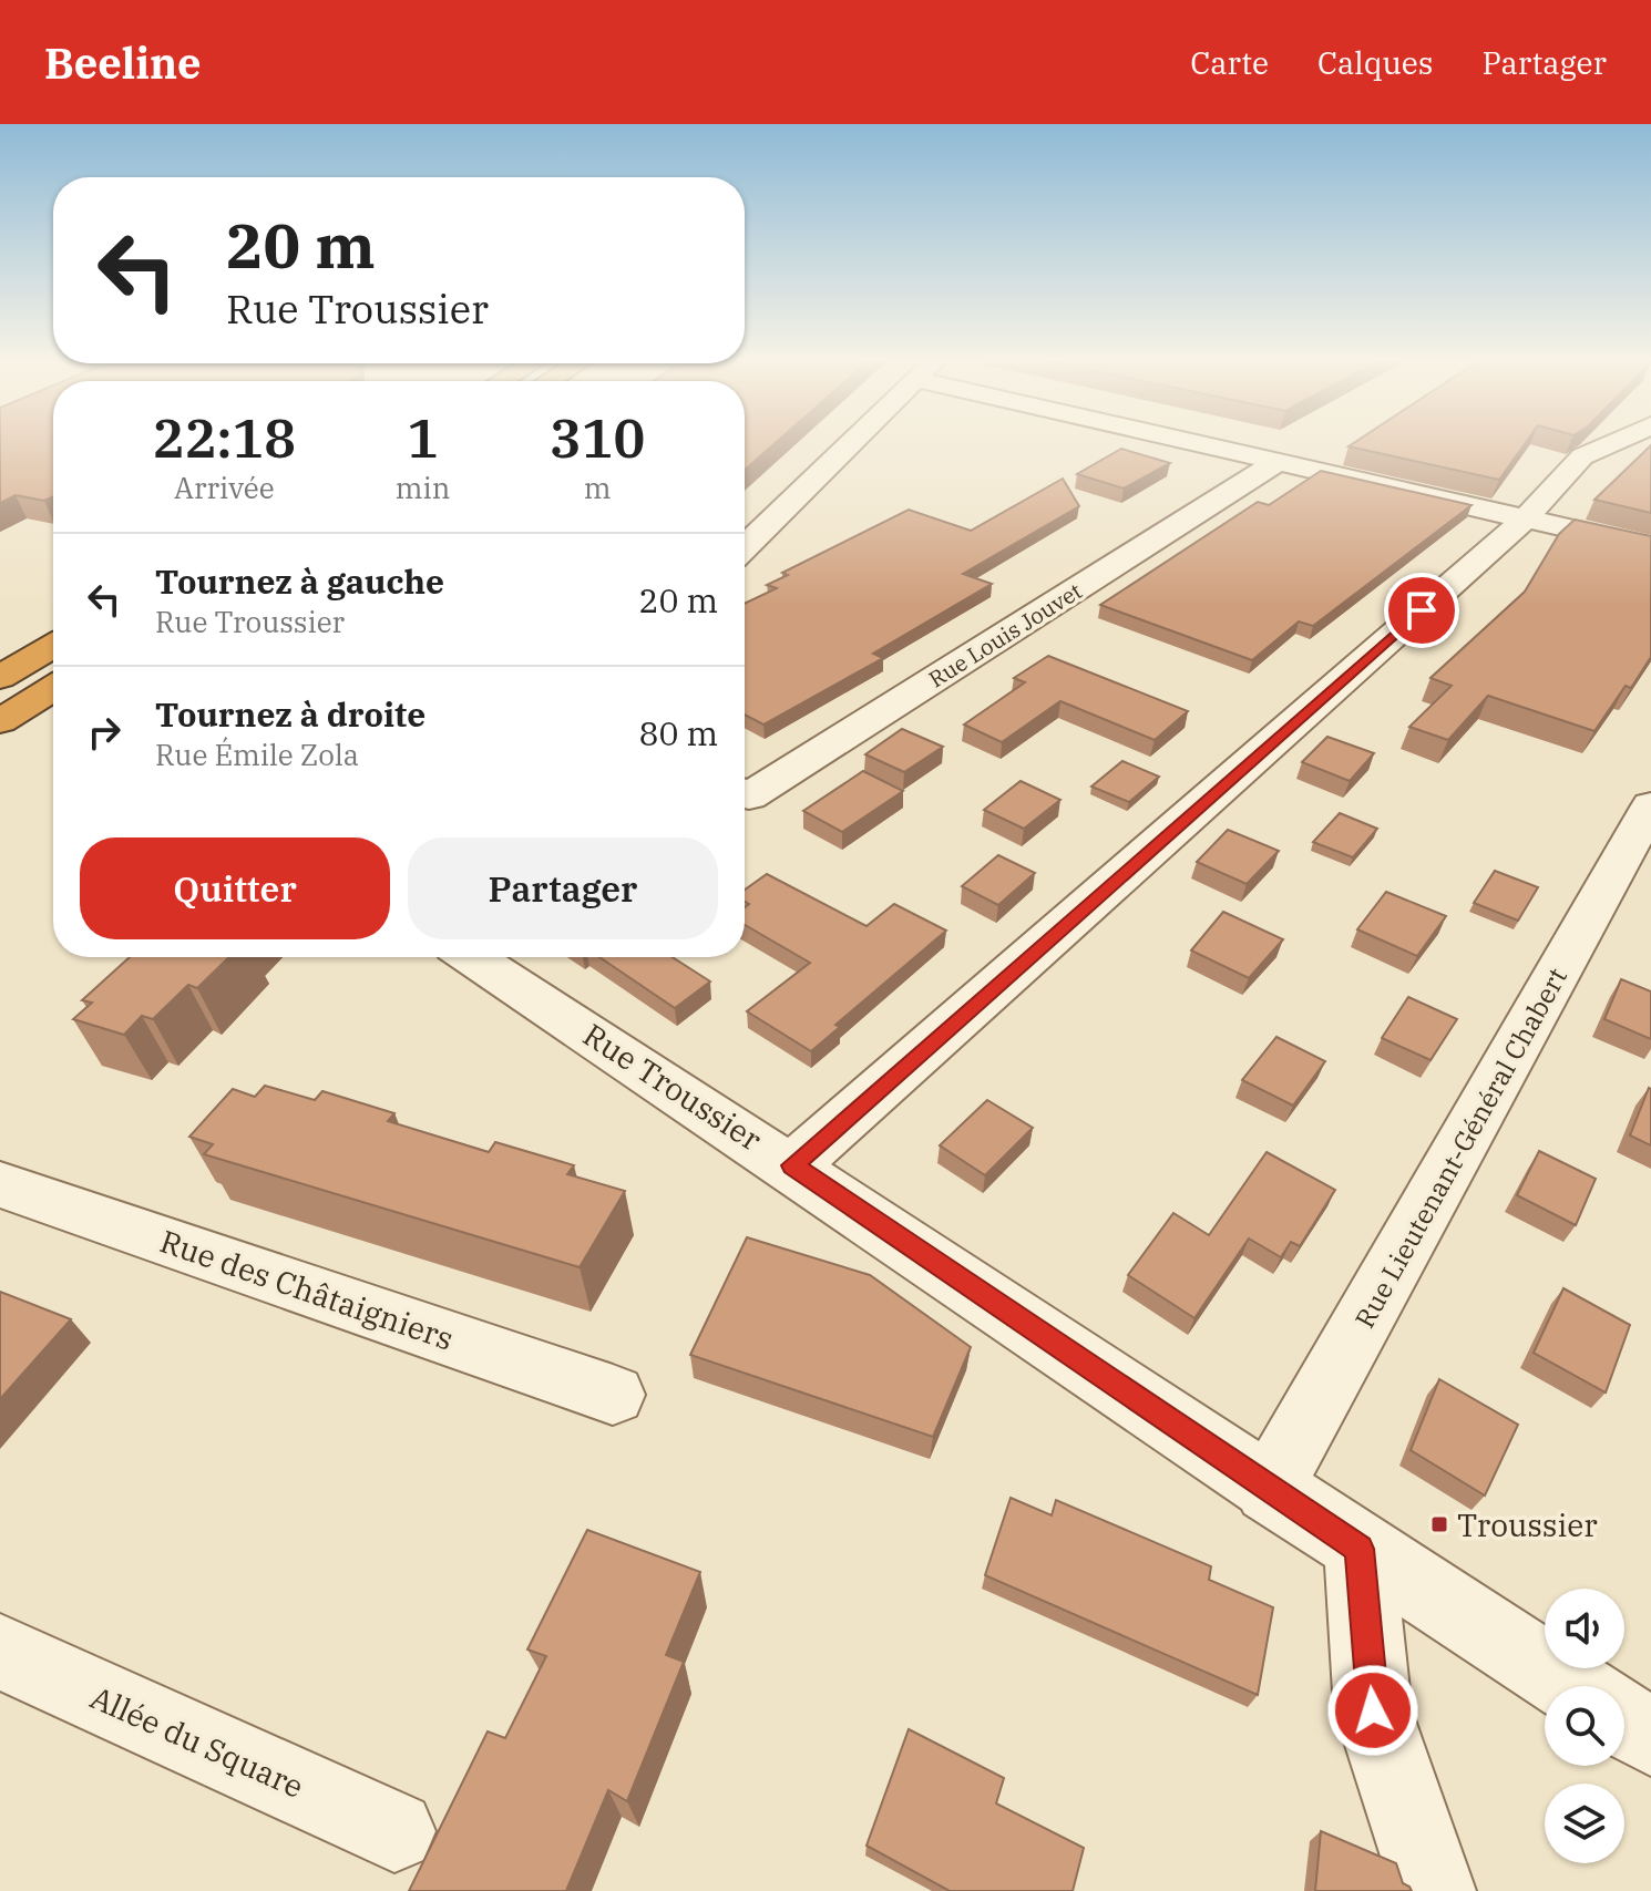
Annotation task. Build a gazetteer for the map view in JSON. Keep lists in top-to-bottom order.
{
  "streets": {
    "street": [
      "Rue Louis Jouvet",
      "Rue Troussier",
      "Rue Lieutenant-Général Chabert",
      "Rue des Châtaigniers",
      "Allée du Square"
    ]
  },
  "crossings": [
    ["Rue Troussier", "Rue Lieutenant-Général Chabert"]
  ],
  "places": {
    "transit": ["Troussier"]
  },
  "page": {
    "header": "Beeline",
    "nav": ["Carte", "Calques", "Partager"],
    "turn": ["20 m", "Rue Troussier"],
    "eta": [
      "22:18",
      "Arrivée",
      "1",
      "min",
      "310",
      "m"
    ],
    "list": [
      {
        "name": "Tournez à gauche",
        "note": "Rue Troussier",
        "value": "20 m"
      },
      {
        "name": "Tournez à droite",
        "note": "Rue Émile Zola",
        "value": "80 m"
      }
    ],
    "buttons": ["Quitter", "Partager"]
  }
}
